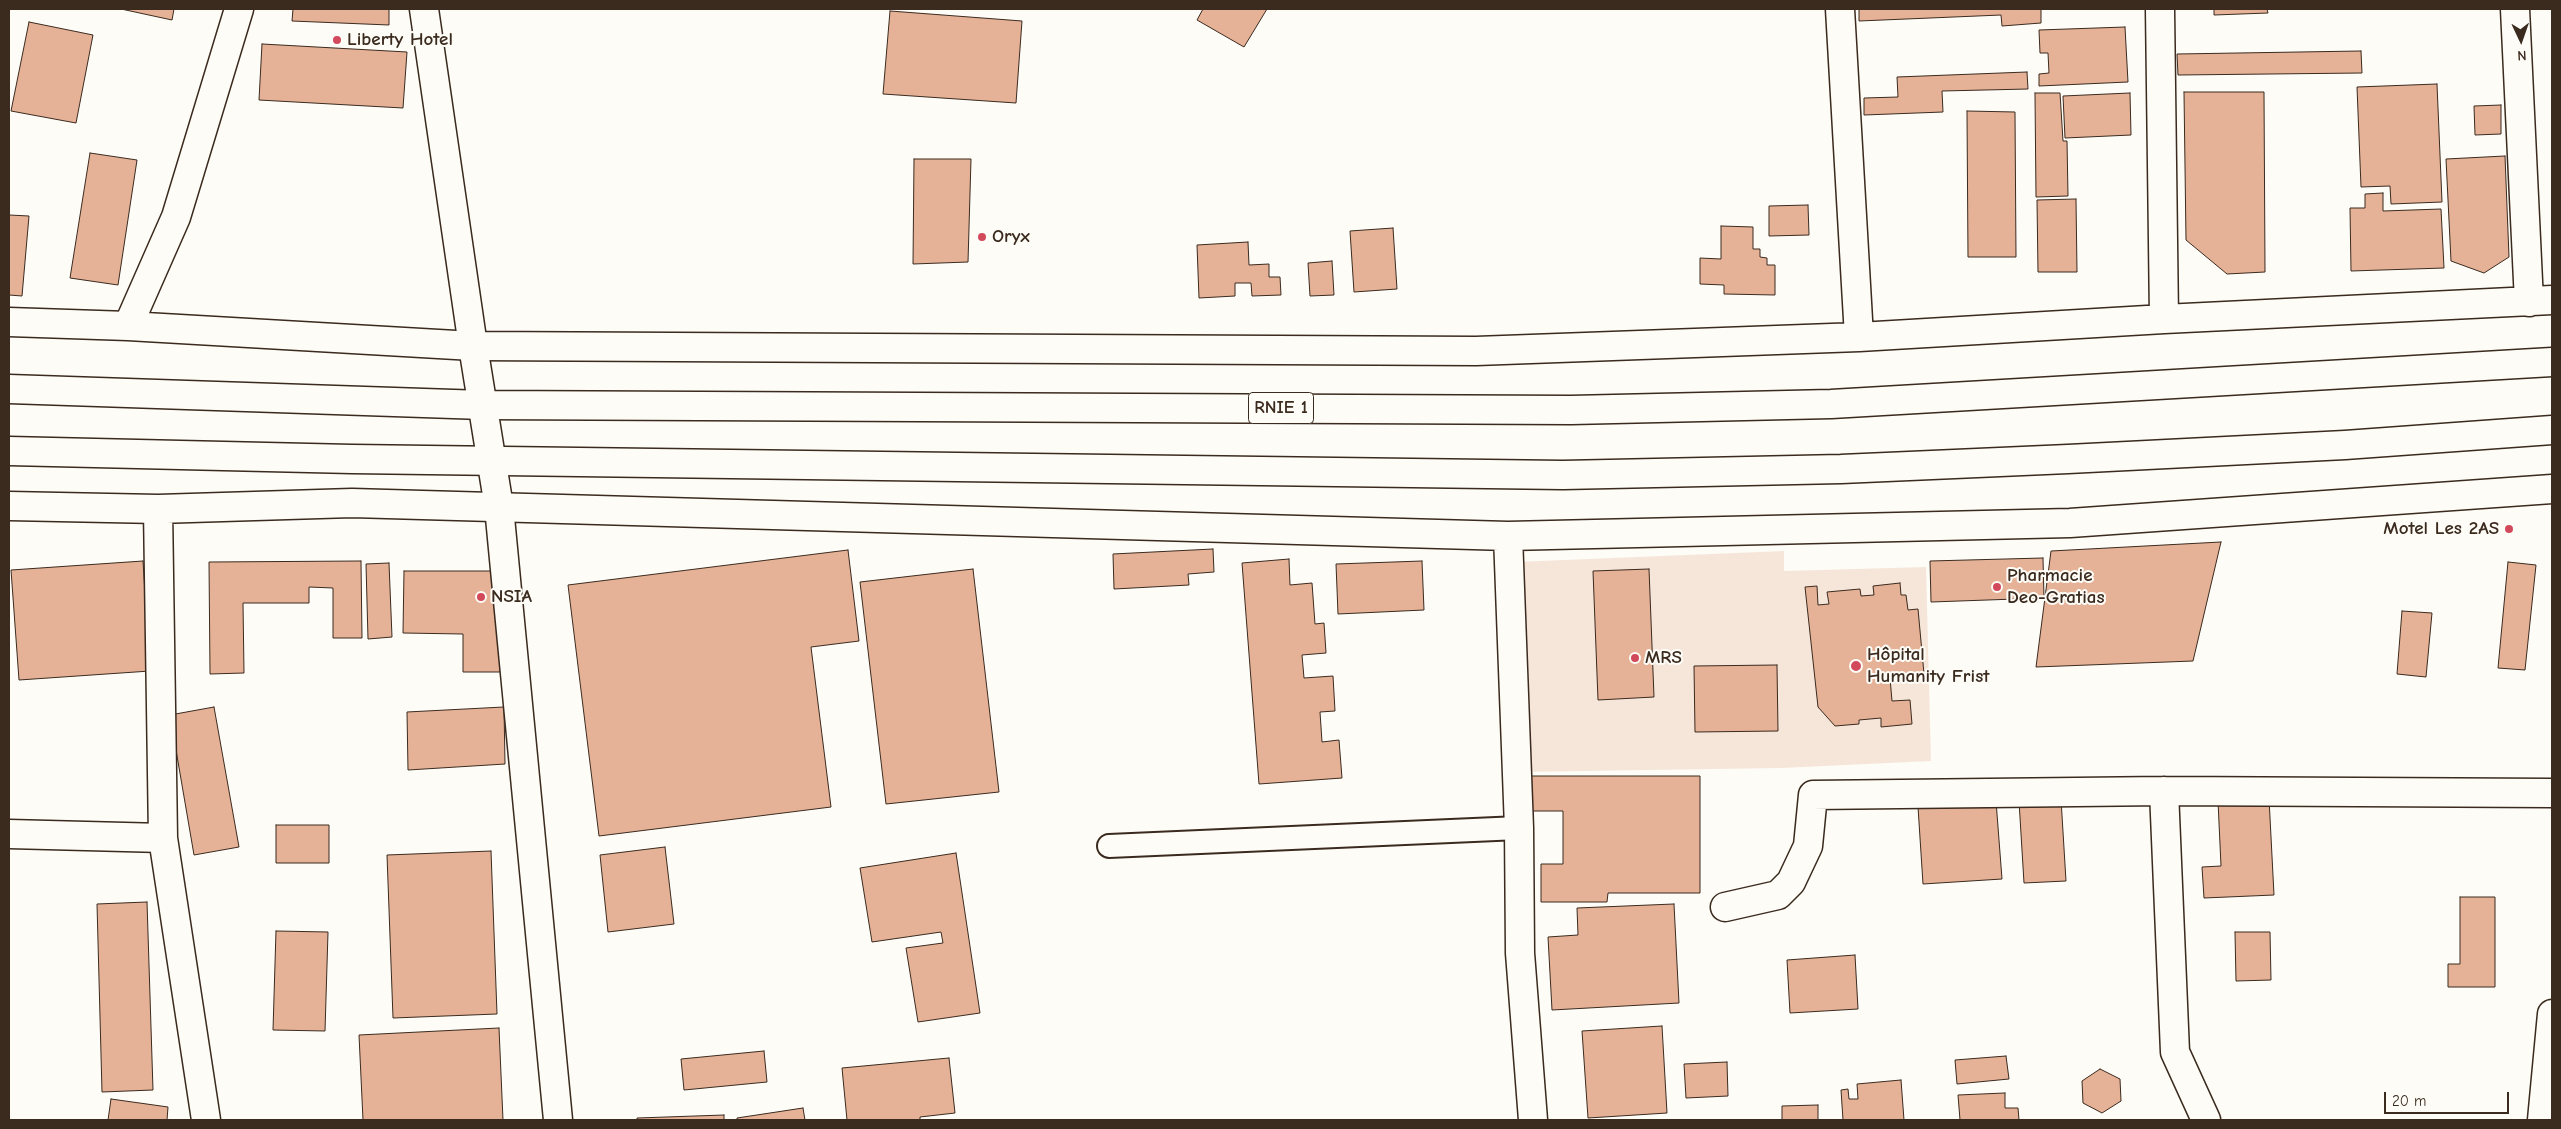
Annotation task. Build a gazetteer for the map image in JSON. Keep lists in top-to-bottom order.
{
  "streets": {
    "main road": ["RNIE 1"]
  },
  "places": [
    "Liberty Hotel",
    "Oryx",
    "Motel Les 2AS",
    "Pharmacie Deo-Gratias",
    "NSIA",
    "MRS",
    "Hôpital Humanity Frist"
  ],
  "scale_bar": "20 m",
  "north": "bottom"
}
